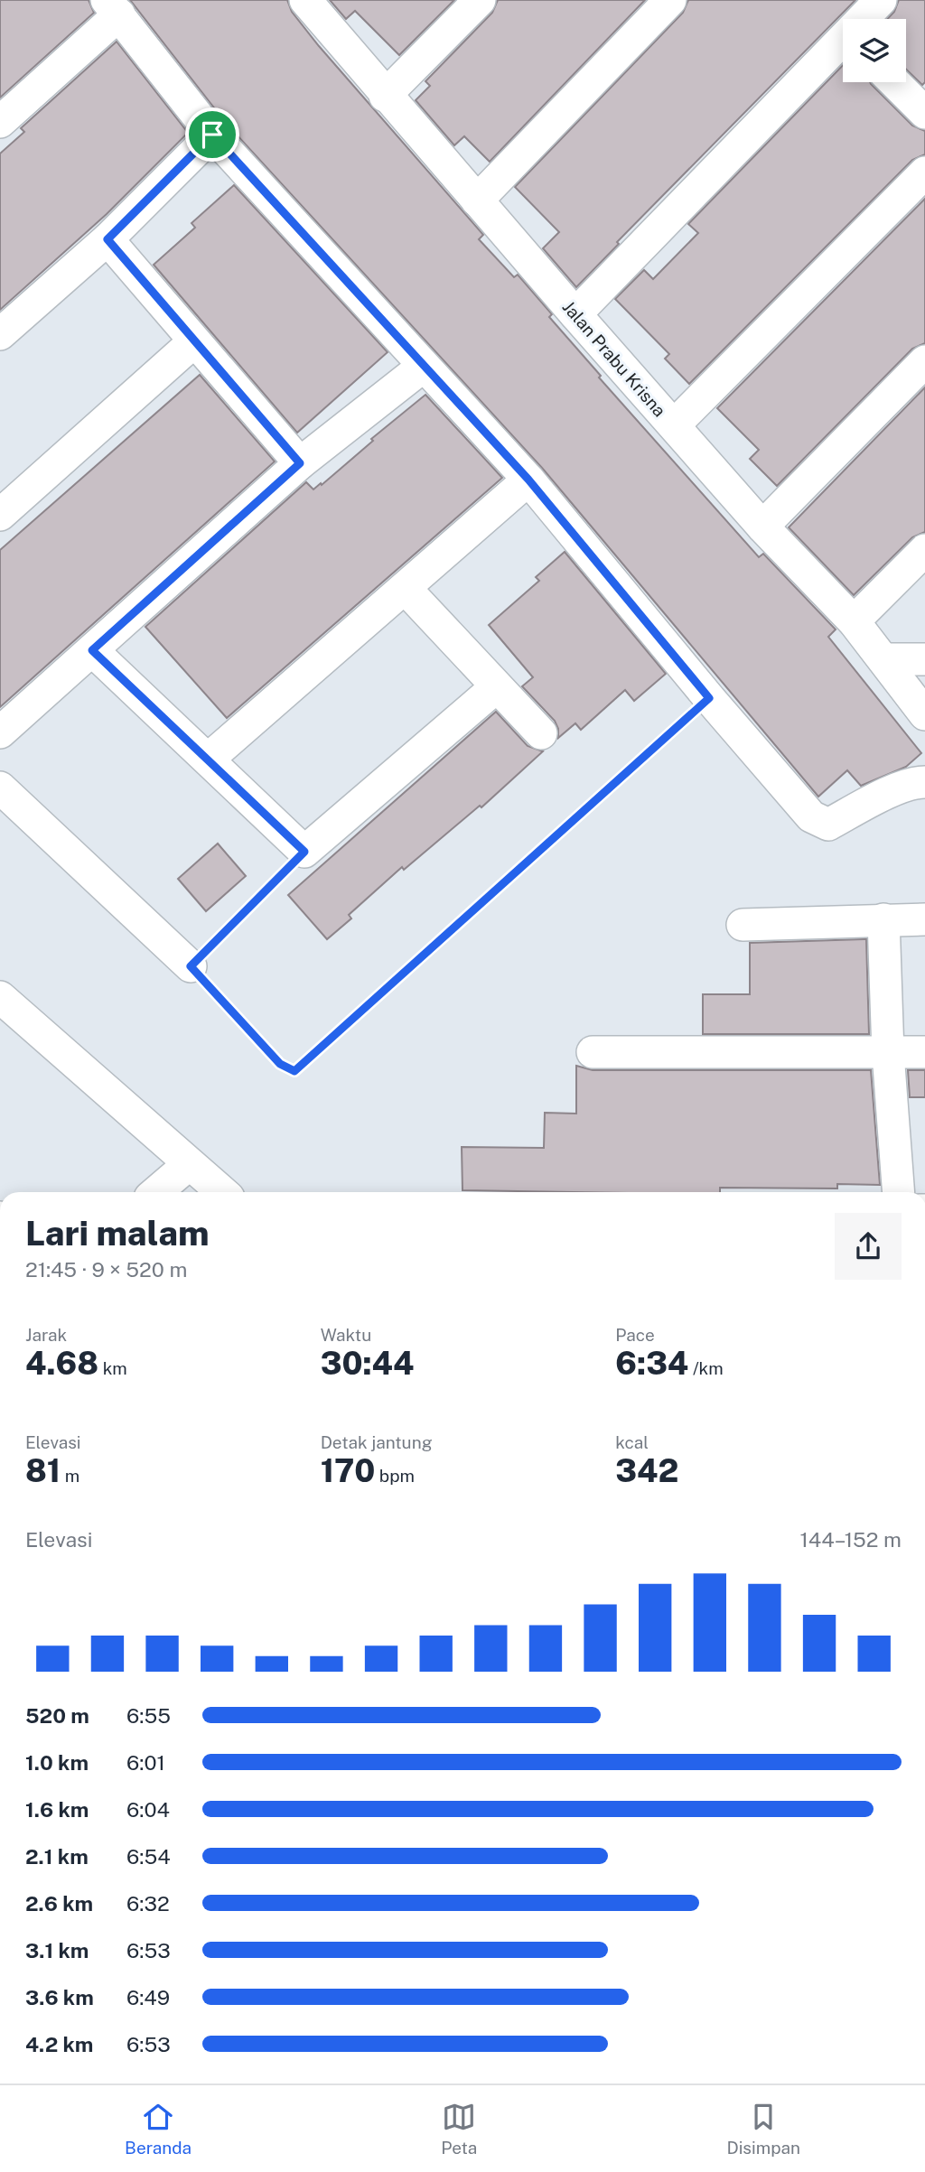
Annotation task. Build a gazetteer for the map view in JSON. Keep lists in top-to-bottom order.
{
  "streets": {
    "street": ["Jalan Prabu Krisna"]
  },
  "page": {
    "heading": ["Lari malam", "21:45 · 9 × 520 m"],
    "stats": [
      ["Jarak", "4.68 km"],
      ["Waktu", "30:44"],
      ["Pace", "6:34 /km"],
      ["Elevasi", "81 m"],
      ["Detak jantung", "170 bpm"],
      ["kcal", "342"]
    ],
    "chart": ["Elevasi", "144–152 m"],
    "list": [
      {
        "name": "520 m",
        "note": "6:55"
      },
      {
        "name": "1.0 km",
        "note": "6:01"
      },
      {
        "name": "1.6 km",
        "note": "6:04"
      },
      {
        "name": "2.1 km",
        "note": "6:54"
      },
      {
        "name": "2.6 km",
        "note": "6:32"
      },
      {
        "name": "3.1 km",
        "note": "6:53"
      },
      {
        "name": "3.6 km",
        "note": "6:49"
      },
      {
        "name": "4.2 km",
        "note": "6:53"
      }
    ],
    "tabs": ["Beranda", "Peta", "Disimpan"]
  }
}
